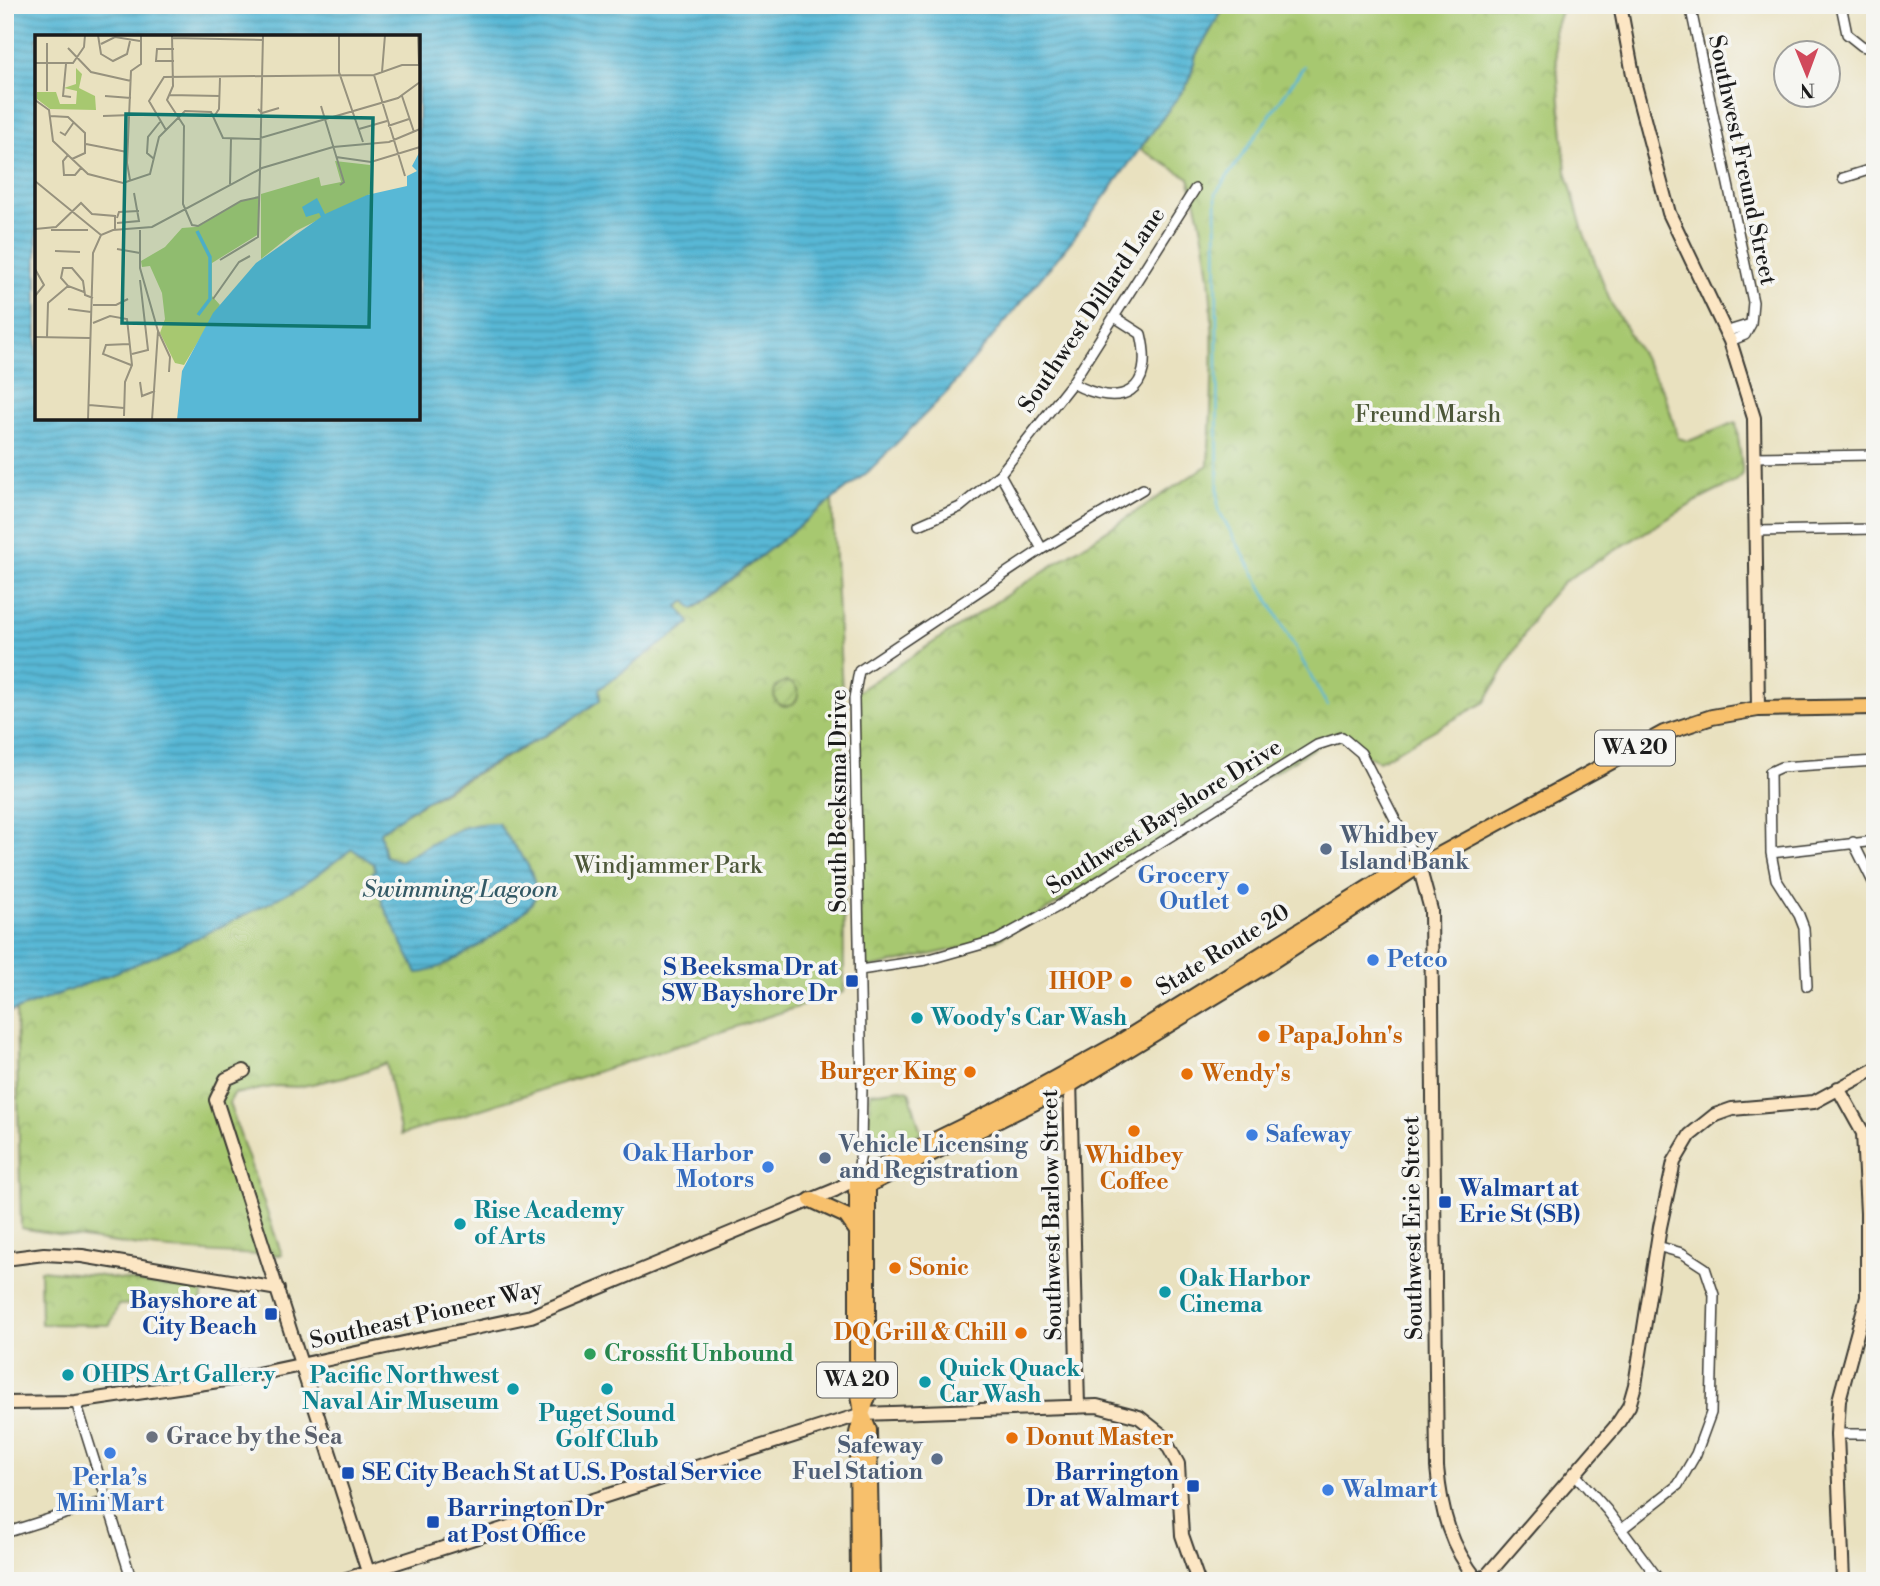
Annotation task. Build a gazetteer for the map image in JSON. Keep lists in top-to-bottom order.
{
  "streets": {
    "main road": ["WA 20", "State Route 20"],
    "street": [
      "Southwest Freund Street",
      "Southwest Dillard Lane",
      "South Beeksma Drive",
      "Southwest Bayshore Drive",
      "Southwest Barlow Street",
      "Southwest Erie Street",
      "Southeast Pioneer Way"
    ]
  },
  "crossings": [
    ["WA 20", "South Beeksma Drive"],
    ["WA 20", "State Route 20"],
    ["WA 20", "Southwest Barlow Street"],
    ["WA 20", "Southeast Pioneer Way"],
    ["South Beeksma Drive", "Southwest Bayshore Drive"],
    ["South Beeksma Drive", "State Route 20"],
    ["South Beeksma Drive", "Southeast Pioneer Way"],
    ["Southwest Bayshore Drive", "State Route 20"],
    ["Southwest Bayshore Drive", "Southwest Erie Street"],
    ["State Route 20", "Southwest Barlow Street"],
    ["State Route 20", "Southwest Erie Street"],
    ["State Route 20", "Southeast Pioneer Way"]
  ],
  "water": ["Swimming Lagoon"],
  "parks": ["Freund Marsh", "Windjammer Park"],
  "places": {
    "other": [
      "Whidbey Island Bank",
      "Grocery Outlet",
      "Petco",
      "IHOP",
      "Woody's Car Wash",
      "Papa John's",
      "Burger King",
      "Wendy's",
      "Whidbey Coffee",
      "Safeway",
      "Vehicle Licensing and Registration",
      "Oak Harbor Motors",
      "Rise Academy of Arts",
      "Sonic",
      "Oak Harbor Cinema",
      "DQ Grill & Chill",
      "Crossfit Unbound",
      "OHPS Art Gallery",
      "Quick Quack Car Wash",
      "Pacific Northwest Naval Air Museum",
      "Puget Sound Golf Club",
      "Grace by the Sea",
      "Donut Master",
      "Perla’s Mini Mart",
      "Safeway Fuel Station",
      "Walmart"
    ],
    "transit": [
      "S Beeksma Dr at SW Bayshore Dr",
      "Walmart at Erie St (SB)",
      "Bayshore at City Beach",
      "SE City Beach St at U.S. Postal Service",
      "Barrington Dr at Walmart",
      "Barrington Dr at Post Office"
    ]
  },
  "north": "bottom"
}
